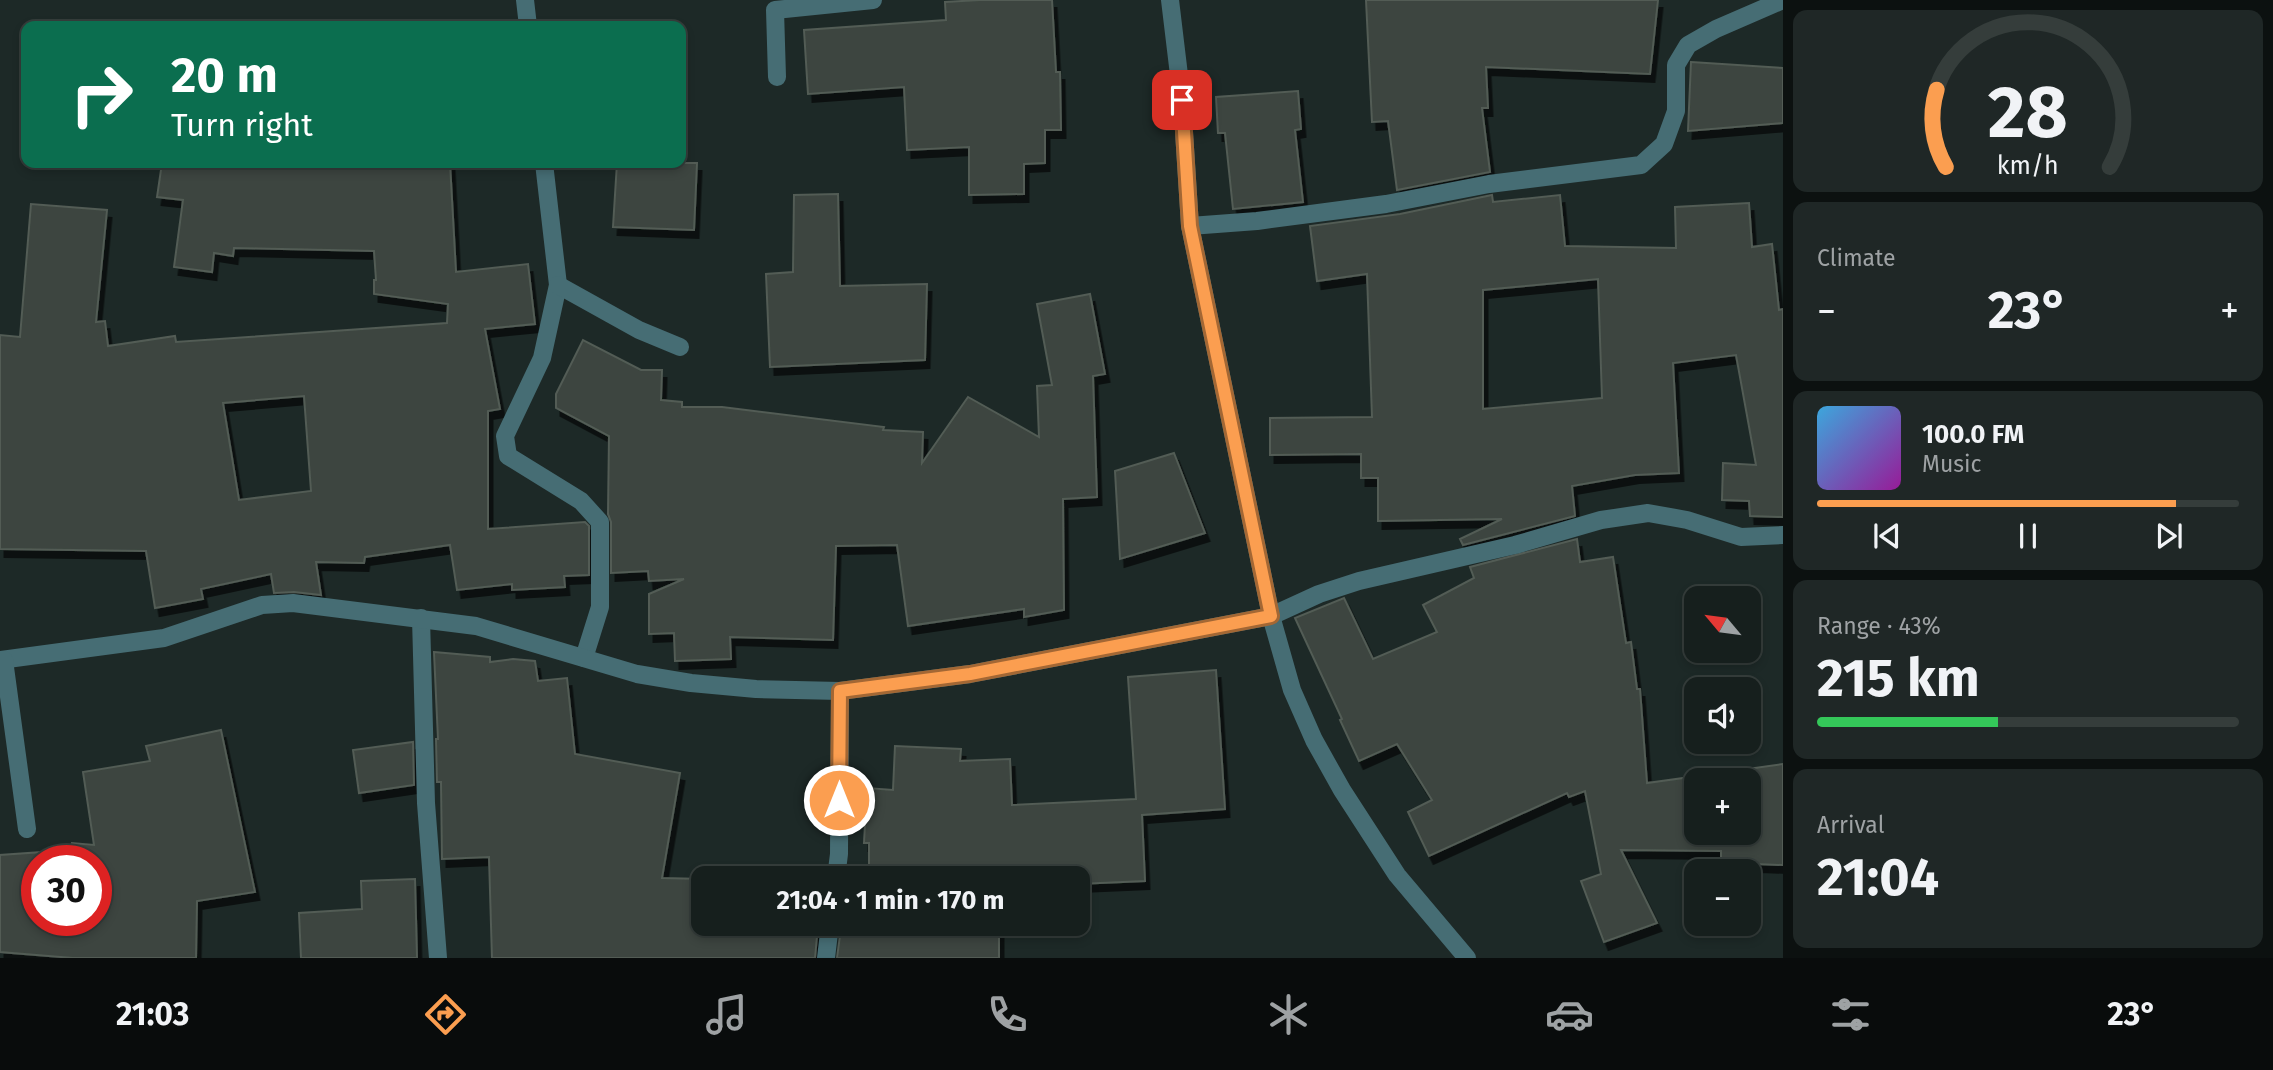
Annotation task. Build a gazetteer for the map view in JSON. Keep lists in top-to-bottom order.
{
  "north": "top left",
  "page": {
    "turn": ["20 m", "Turn right"],
    "tile": [
      "Climate",
      ["Range · 43%", "215 km"],
      ["Arrival", "21:04"]
    ],
    "heat": ["−", "23°", "+"],
    "song": ["100.0 FM", "Music"],
    "map_buttons": ["+", "−"],
    "limit": "30",
    "trip": "21:04 · 1 min · 170 m",
    "tabs": ["21:03", "23°"],
    "gauge": ["28", "km/h"]
  }
}
